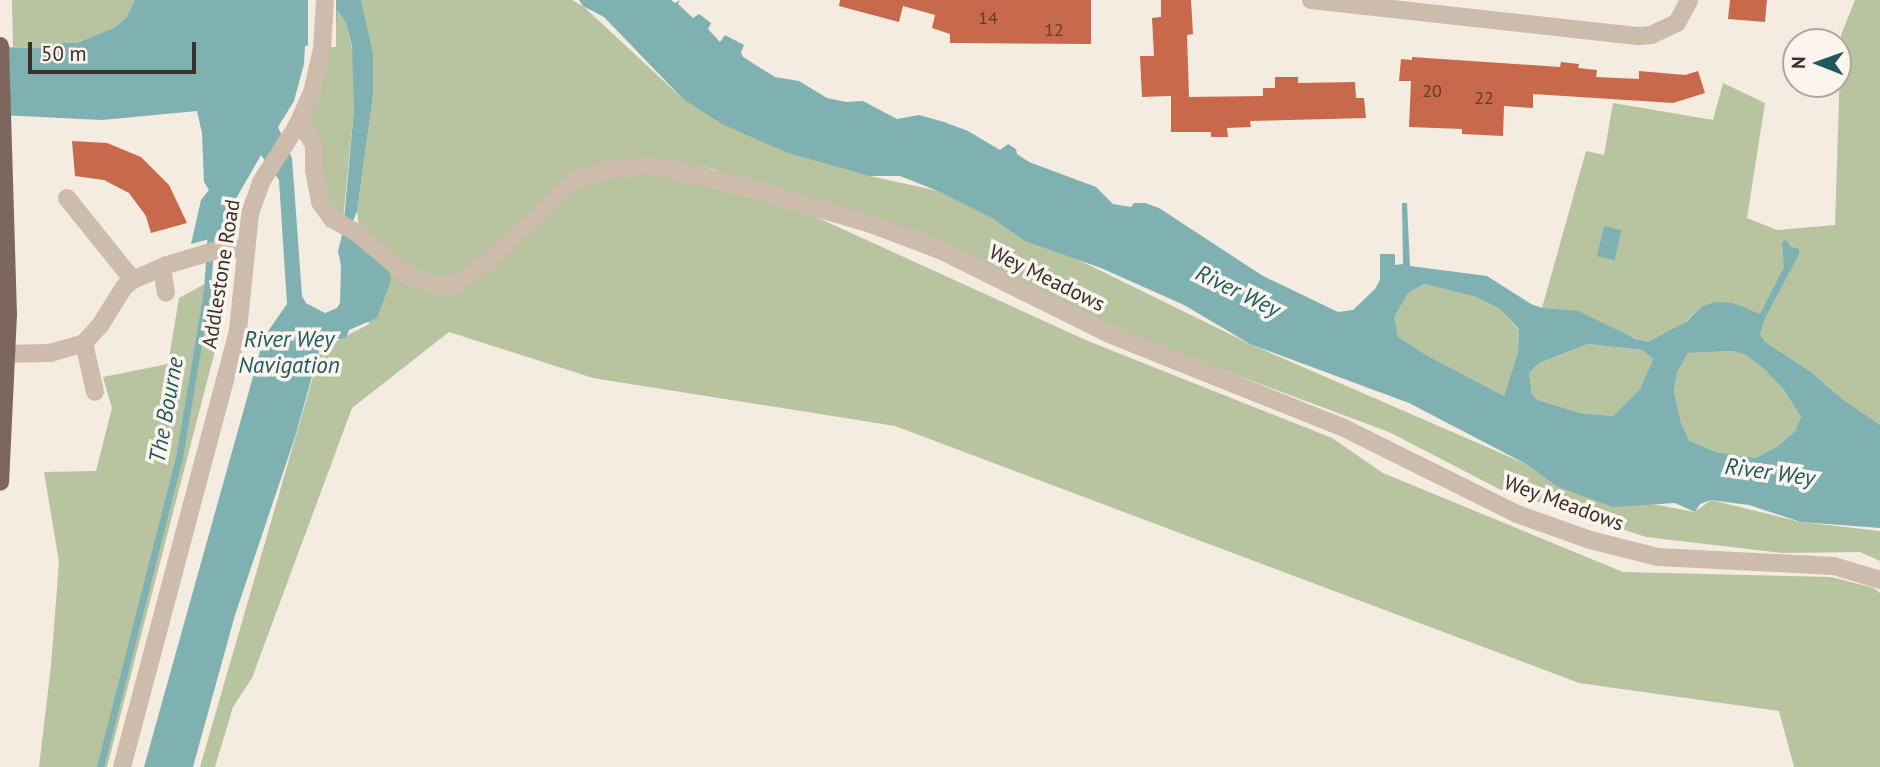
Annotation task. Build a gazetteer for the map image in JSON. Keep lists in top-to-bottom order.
{
  "streets": {
    "street": ["Addlestone Road", "Wey Meadows"]
  },
  "crossings": [
    ["Addlestone Road", "Wey Meadows"]
  ],
  "water": ["River Wey", "River Wey Navigation", "The Bourne"],
  "house_numbers": [
    "14",
    "12",
    "20",
    "22"
  ],
  "scale_bar": "50 m",
  "north": "left"
}
